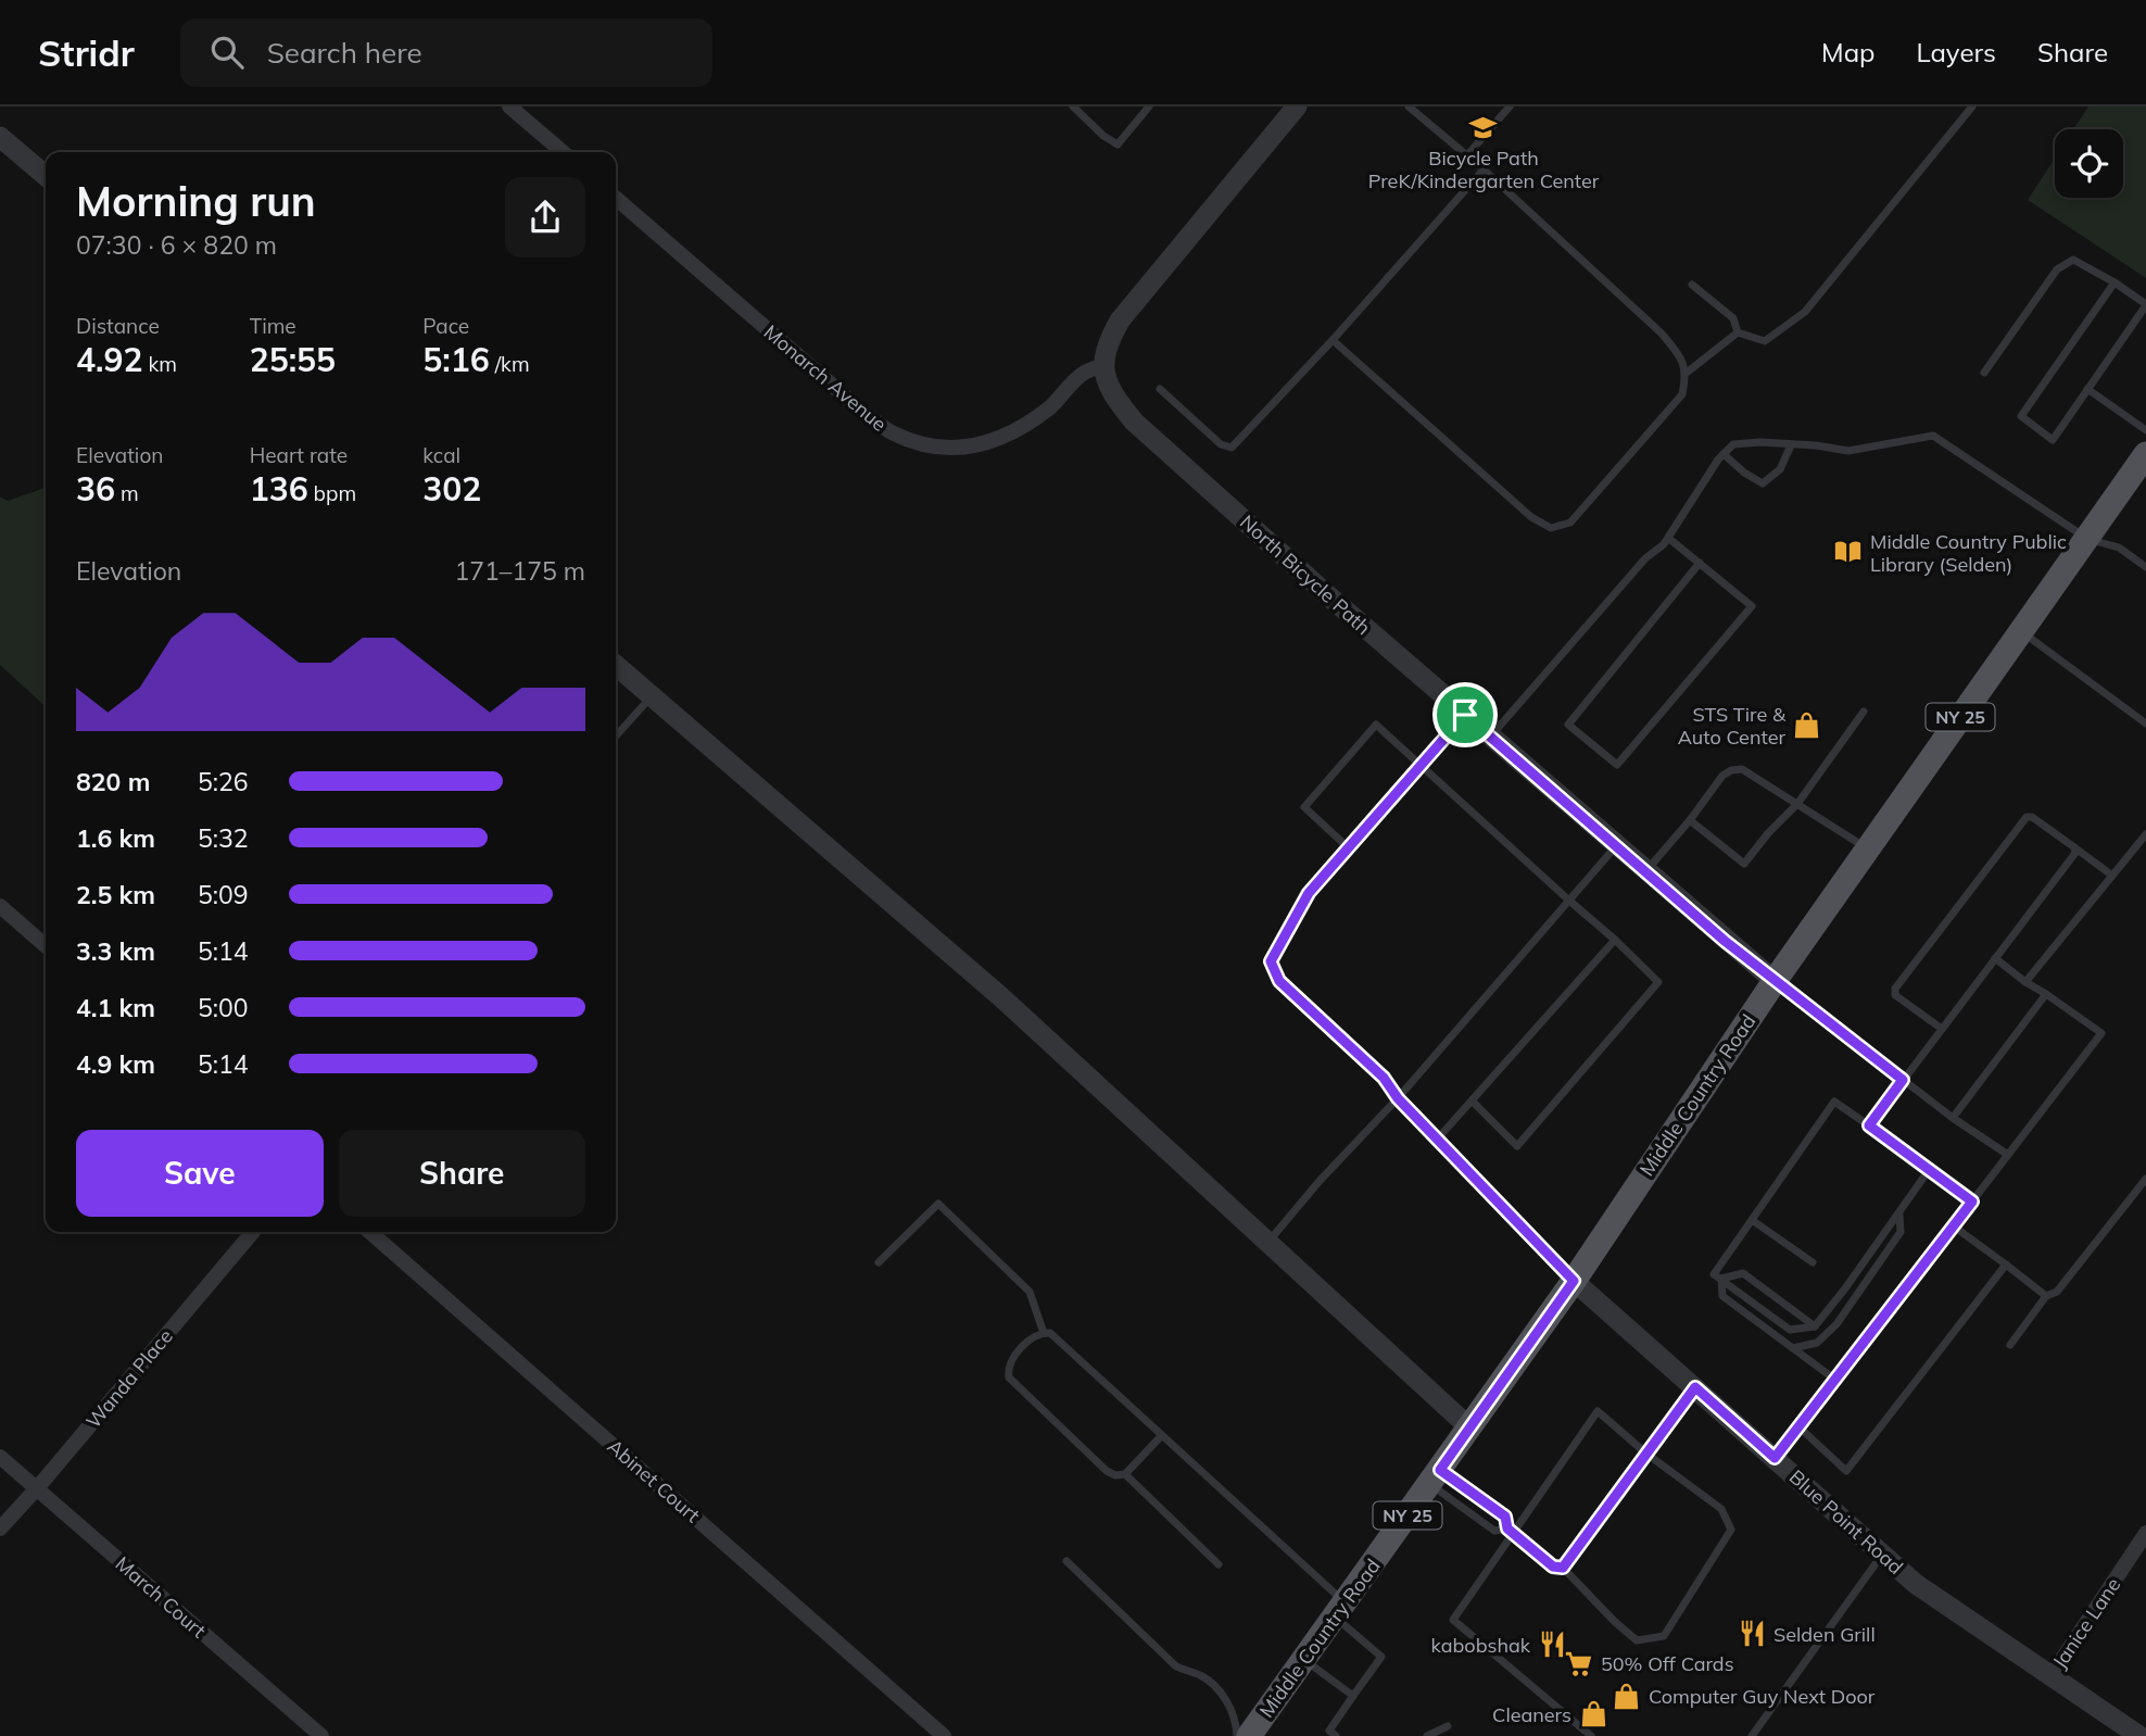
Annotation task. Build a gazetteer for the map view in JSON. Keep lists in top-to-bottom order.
{
  "streets": {
    "main road": ["NY 25", "Middle Country Road"],
    "street": [
      "Monarch Avenue",
      "North Bicycle Path",
      "Wanda Place",
      "Abinet Court",
      "Blue Point Road",
      "March Court",
      "Janice Lane"
    ]
  },
  "crossings": [
    ["Monarch Avenue", "North Bicycle Path"],
    ["North Bicycle Path", "Middle Country Road"],
    ["Middle Country Road", "Blue Point Road"],
    ["Wanda Place", "March Court"],
    ["Blue Point Road", "Janice Lane"]
  ],
  "places": {
    "school or university": ["Bicycle Path PreK/Kindergarten Center"],
    "library": ["Middle Country Public Library (Selden)"],
    "shop": ["STS Tire & Auto Center", "Computer Guy Next Door", "Cleaners"],
    "restaurant": ["Selden Grill", "kabobshak"],
    "supermarket": ["50% Off Cards"]
  },
  "page": {
    "header": "Stridr",
    "search": "Search here",
    "nav": ["Map", "Layers", "Share"],
    "heading": ["Morning run", "07:30 · 6 × 820 m"],
    "stats": [
      ["Distance", "4.92 km"],
      ["Time", "25:55"],
      ["Pace", "5:16 /km"],
      ["Elevation", "36 m"],
      ["Heart rate", "136 bpm"],
      ["kcal", "302"]
    ],
    "chart": ["Elevation", "171–175 m"],
    "list": [
      {
        "name": "820 m",
        "note": "5:26"
      },
      {
        "name": "1.6 km",
        "note": "5:32"
      },
      {
        "name": "2.5 km",
        "note": "5:09"
      },
      {
        "name": "3.3 km",
        "note": "5:14"
      },
      {
        "name": "4.1 km",
        "note": "5:00"
      },
      {
        "name": "4.9 km",
        "note": "5:14"
      }
    ],
    "buttons": ["Save", "Share"]
  }
}
